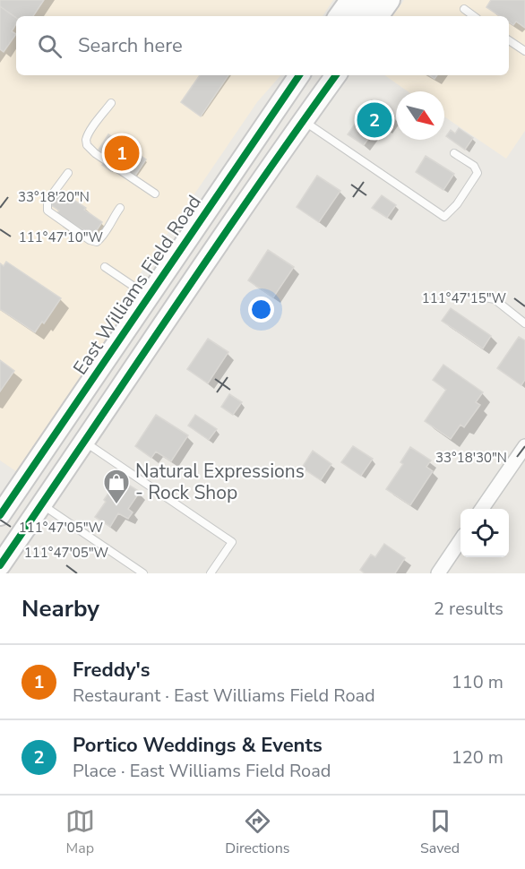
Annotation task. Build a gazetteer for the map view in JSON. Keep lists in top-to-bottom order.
{
  "streets": {
    "main road": ["East Williams Field Road"]
  },
  "places": {
    "shop": ["Natural Expressions - Rock Shop"]
  },
  "north": "bottom right",
  "page": {
    "search": "Search here",
    "pins": ["2", "1"],
    "heading": ["Nearby", "2 results"],
    "list": [
      {
        "mark": "1",
        "name": "Freddy's",
        "note": "Restaurant · East Williams Field Road",
        "value": "110 m"
      },
      {
        "mark": "2",
        "name": "Portico Weddings & Events",
        "note": "Place · East Williams Field Road",
        "value": "120 m"
      }
    ],
    "nav": ["Map", "Directions", "Saved"]
  },
  "coordinates": [
    "33°18'20\"N",
    "111°47'10\"W",
    "111°47'15\"W",
    "33°18'30\"N",
    "111°47'05\"W"
  ]
}
